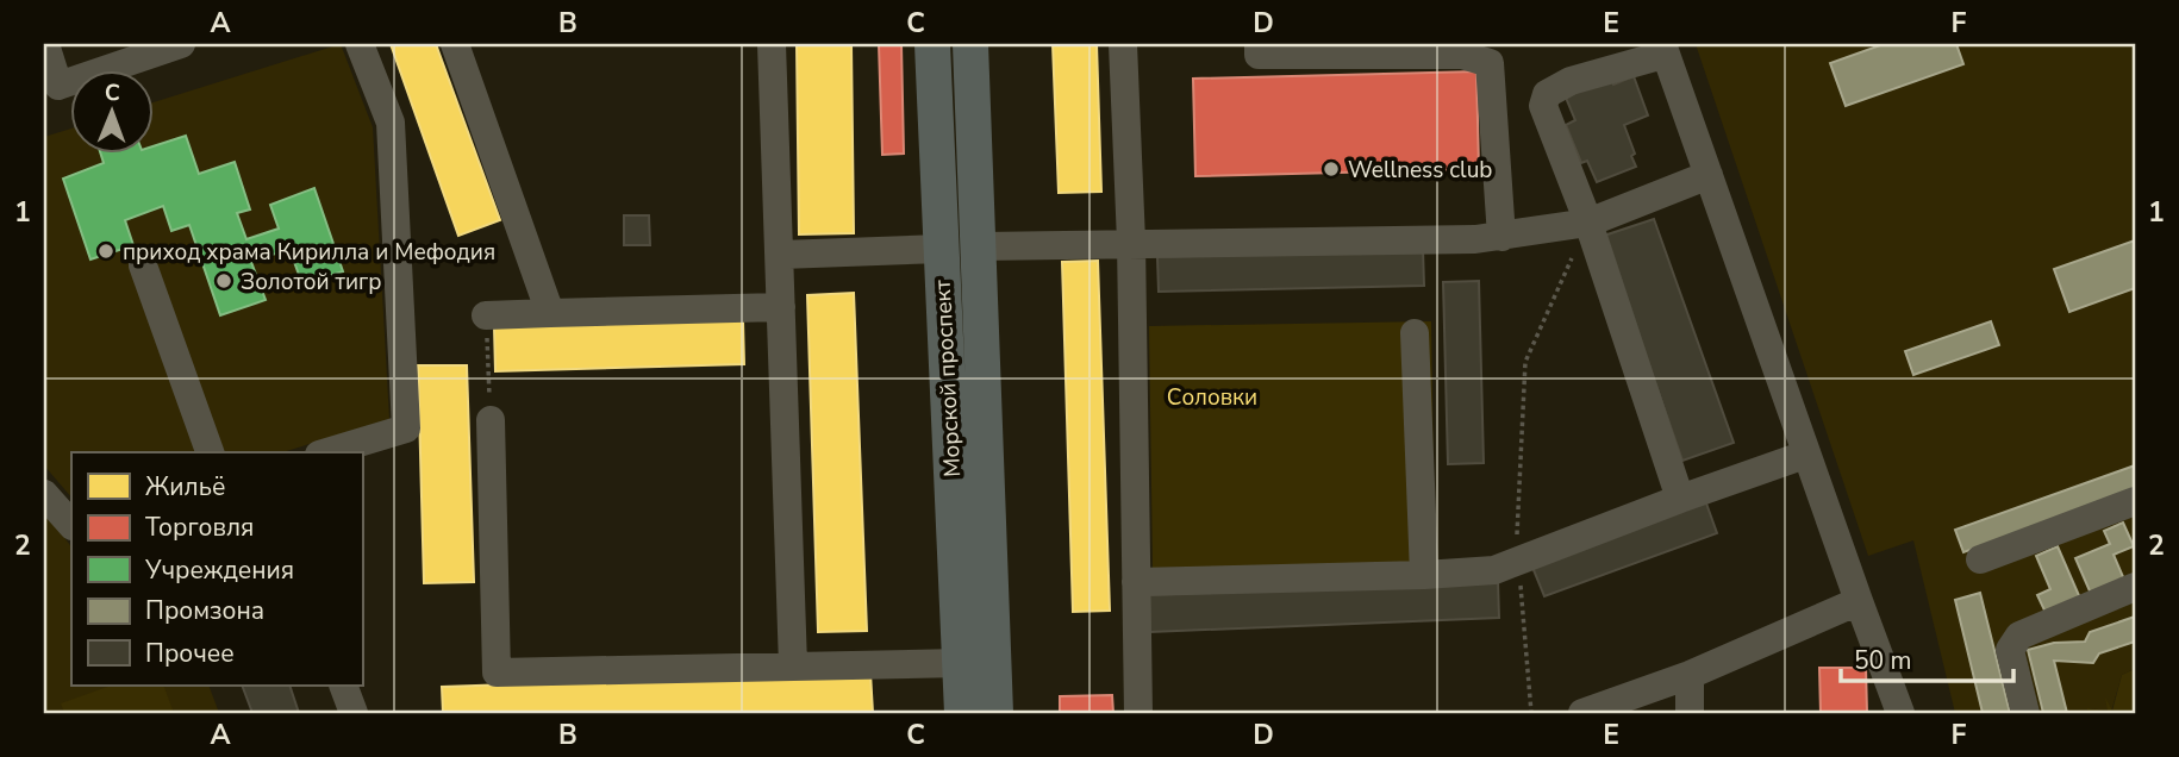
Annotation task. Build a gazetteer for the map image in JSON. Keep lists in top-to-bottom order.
{
  "streets": {
    "main road": ["Морской проспект"]
  },
  "parks": ["Соловки"],
  "places": ["Wellness club", "приход храма Кирилла и Мефодия", "Золотой тигр"],
  "legend": [
    "Жильё",
    "Торговля",
    "Учреждения",
    "Промзона",
    "Прочее"
  ],
  "scale_bar": "50 m",
  "north": "top",
  "grid": {
    "columns": [
      "A",
      "B",
      "C",
      "D",
      "E",
      "F"
    ],
    "rows": ["1", "2"]
  }
}
